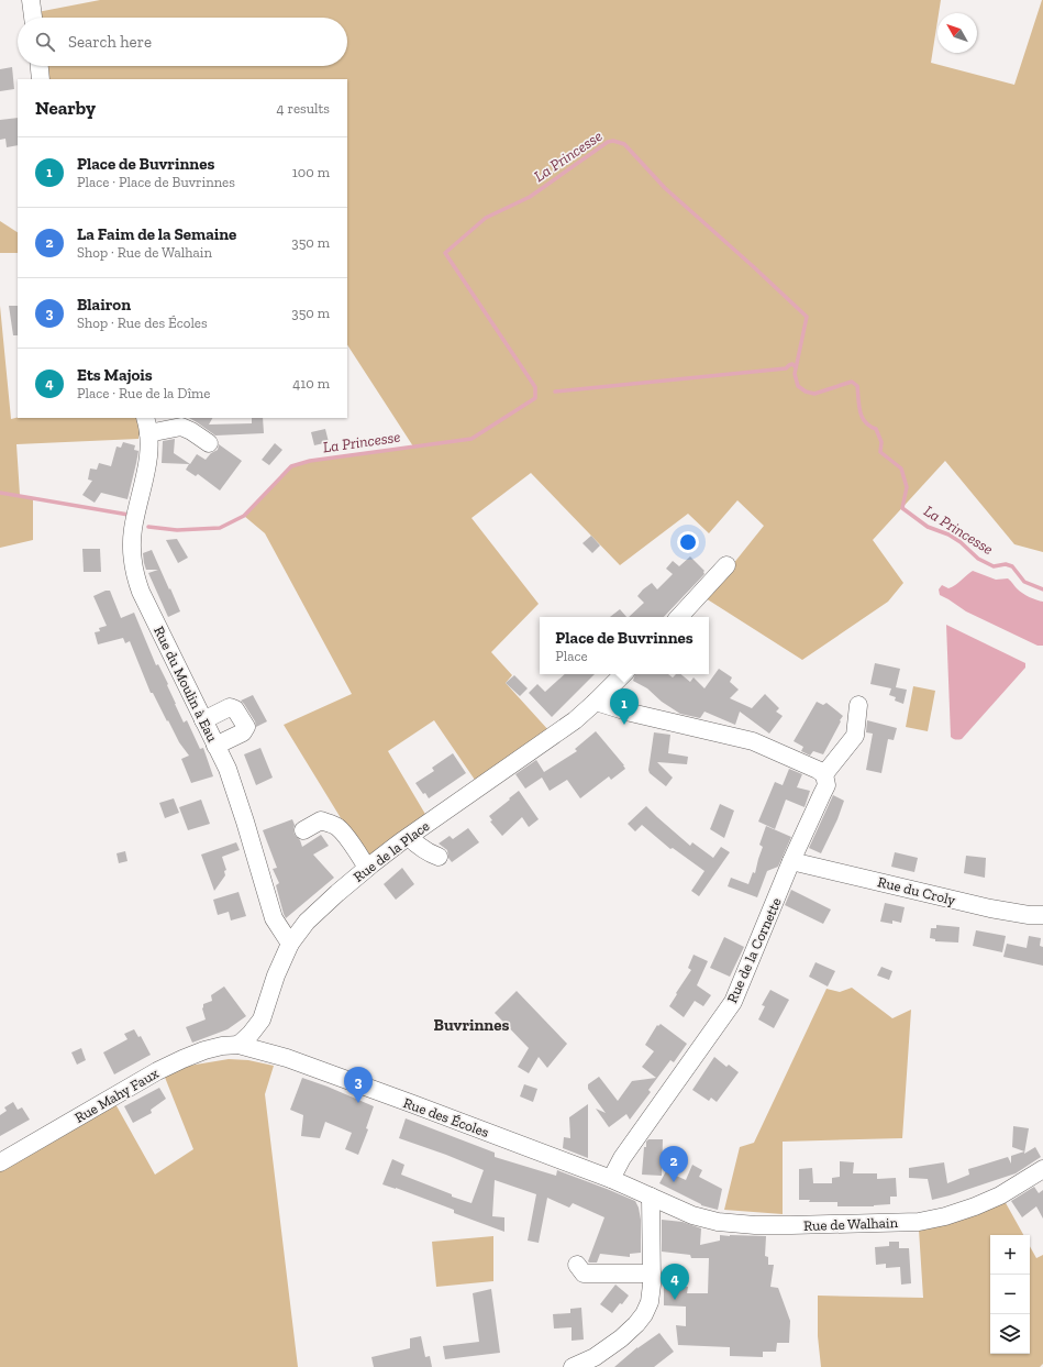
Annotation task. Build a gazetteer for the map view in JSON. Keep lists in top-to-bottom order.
{
  "streets": {
    "street": [
      "Rue du Moulin à Eau",
      "Rue de la Place",
      "Rue du Croly",
      "Rue de la Cornette",
      "Rue Mahy Faux",
      "Rue des Écoles",
      "Rue de Walhain"
    ]
  },
  "crossings": [
    ["Rue du Moulin à Eau", "Rue de la Place"],
    ["Rue de la Place", "Rue Mahy Faux"],
    ["Rue de la Place", "Rue des Écoles"],
    ["Rue du Croly", "Rue de la Cornette"],
    ["Rue de la Cornette", "Rue des Écoles"],
    ["Rue Mahy Faux", "Rue des Écoles"],
    ["Rue des Écoles", "Rue de Walhain"]
  ],
  "districts": ["Buvrinnes"],
  "water": ["La Princesse"],
  "north": "top left",
  "page": {
    "search": "Search here",
    "heading": ["Nearby", "4 results"],
    "list": [
      {
        "mark": "1",
        "name": "Place de Buvrinnes",
        "note": "Place · Place de Buvrinnes",
        "value": "100 m"
      },
      {
        "mark": "2",
        "name": "La Faim de la Semaine",
        "note": "Shop · Rue de Walhain",
        "value": "350 m"
      },
      {
        "mark": "3",
        "name": "Blairon",
        "note": "Shop · Rue des Écoles",
        "value": "350 m"
      },
      {
        "mark": "4",
        "name": "Ets Majois",
        "note": "Place · Rue de la Dîme",
        "value": "410 m"
      }
    ],
    "popup": ["Place de Buvrinnes", "Place"],
    "pins": [
      "1",
      "3",
      "2",
      "4"
    ],
    "map_buttons": ["+", "−"]
  }
}
